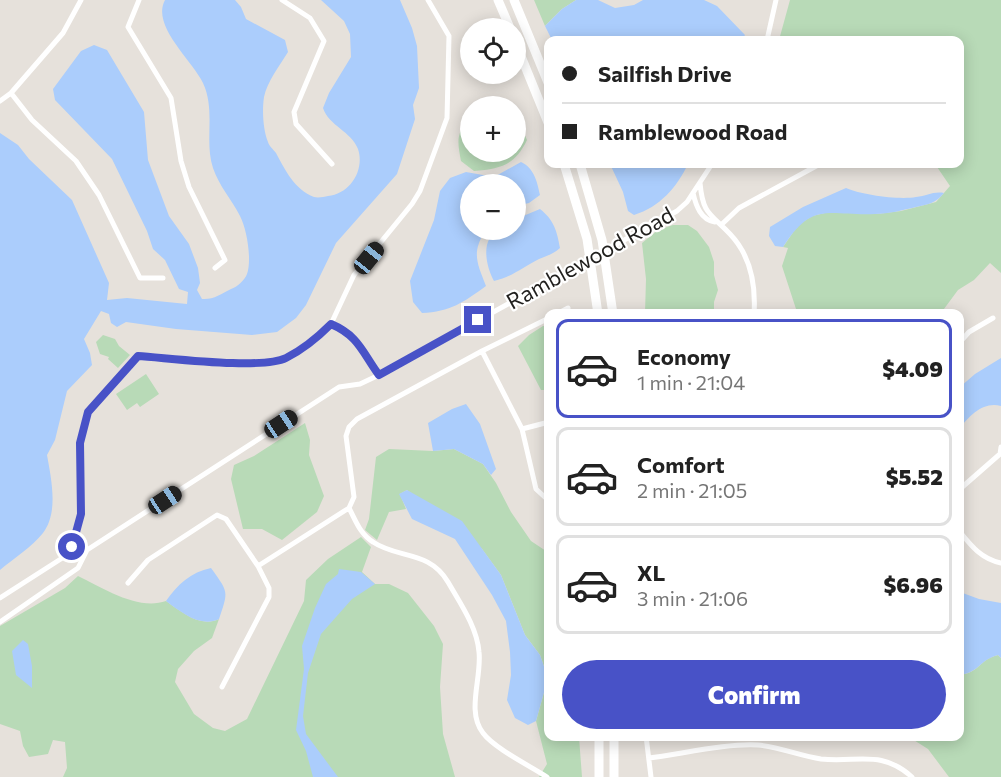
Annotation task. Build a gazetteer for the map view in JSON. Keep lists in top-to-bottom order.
{
  "streets": {
    "street": ["Ramblewood Road"]
  },
  "page": {
    "map_buttons": ["+", "−"],
    "banner": ["Sailfish Drive", "Ramblewood Road"],
    "list": [
      {
        "name": "Economy",
        "note": "1 min · 21:04",
        "value": "$4.09"
      },
      {
        "name": "Comfort",
        "note": "2 min · 21:05",
        "value": "$5.52"
      },
      {
        "name": "XL",
        "note": "3 min · 21:06",
        "value": "$6.96"
      }
    ],
    "buttons": "Confirm"
  }
}
